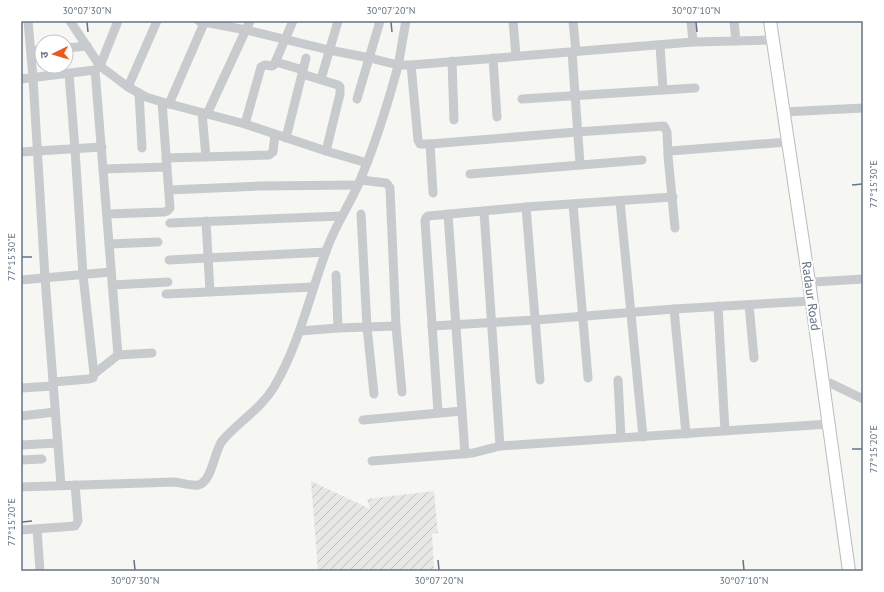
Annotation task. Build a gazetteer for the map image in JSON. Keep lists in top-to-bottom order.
{
  "streets": {
    "main road": ["Radaur Road"]
  },
  "north": "left",
  "coordinates": [
    "30°07'30\"N",
    "30°07'20\"N",
    "30°07'10\"N",
    "77°15'30\"E",
    "77°15'20\"E"
  ]
}
